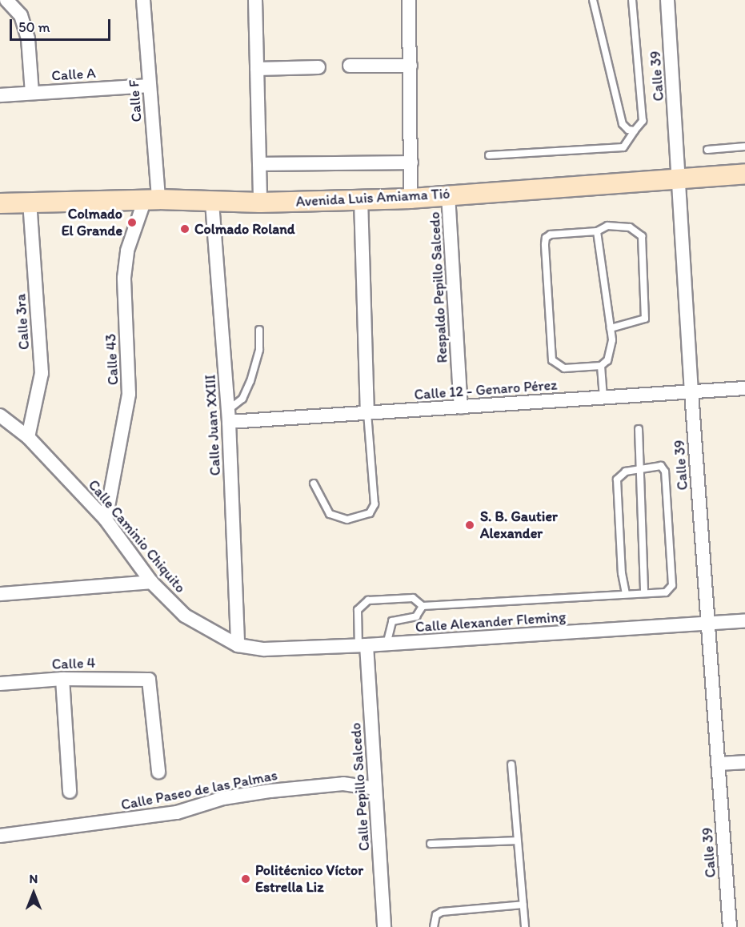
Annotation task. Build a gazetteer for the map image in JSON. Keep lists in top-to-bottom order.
{
  "streets": {
    "main road": ["Avenida Luis Amiama Tió"],
    "street": [
      "Calle A",
      "Calle 39",
      "Calle F",
      "Respaldo Pepillo Salcedo",
      "Calle 3ra",
      "Calle 43",
      "Calle 12 - Genaro Pérez",
      "Calle Juan XXIII",
      "Calle Caminio Chiquito",
      "Calle Alexander Fleming",
      "Calle 4",
      "Calle Pepillo Salcedo",
      "Calle Paseo de las Palmas"
    ]
  },
  "crossings": [
    ["Calle A", "Calle F"],
    ["Calle 39", "Avenida Luis Amiama Tió"],
    ["Calle 39", "Calle 12 - Genaro Pérez"],
    ["Calle 39", "Calle Alexander Fleming"],
    ["Calle F", "Avenida Luis Amiama Tió"],
    ["Calle F", "Calle 43"],
    ["Avenida Luis Amiama Tió", "Respaldo Pepillo Salcedo"],
    ["Avenida Luis Amiama Tió", "Calle 3ra"],
    ["Avenida Luis Amiama Tió", "Calle 43"],
    ["Avenida Luis Amiama Tió", "Calle Juan XXIII"],
    ["Respaldo Pepillo Salcedo", "Calle 12 - Genaro Pérez"],
    ["Calle 3ra", "Calle Caminio Chiquito"],
    ["Calle 43", "Calle Caminio Chiquito"],
    ["Calle 12 - Genaro Pérez", "Calle Juan XXIII"],
    ["Calle Juan XXIII", "Calle Caminio Chiquito"],
    ["Calle Juan XXIII", "Calle Alexander Fleming"],
    ["Calle Caminio Chiquito", "Calle Alexander Fleming"],
    ["Calle Alexander Fleming", "Calle Pepillo Salcedo"],
    ["Calle Pepillo Salcedo", "Calle Paseo de las Palmas"]
  ],
  "places": [
    "Colmado El Grande",
    "Colmado Roland",
    "S. B. Gautier Alexander",
    "Politécnico Víctor Estrella Liz"
  ],
  "scale_bar": "50 m",
  "north": "top"
}
